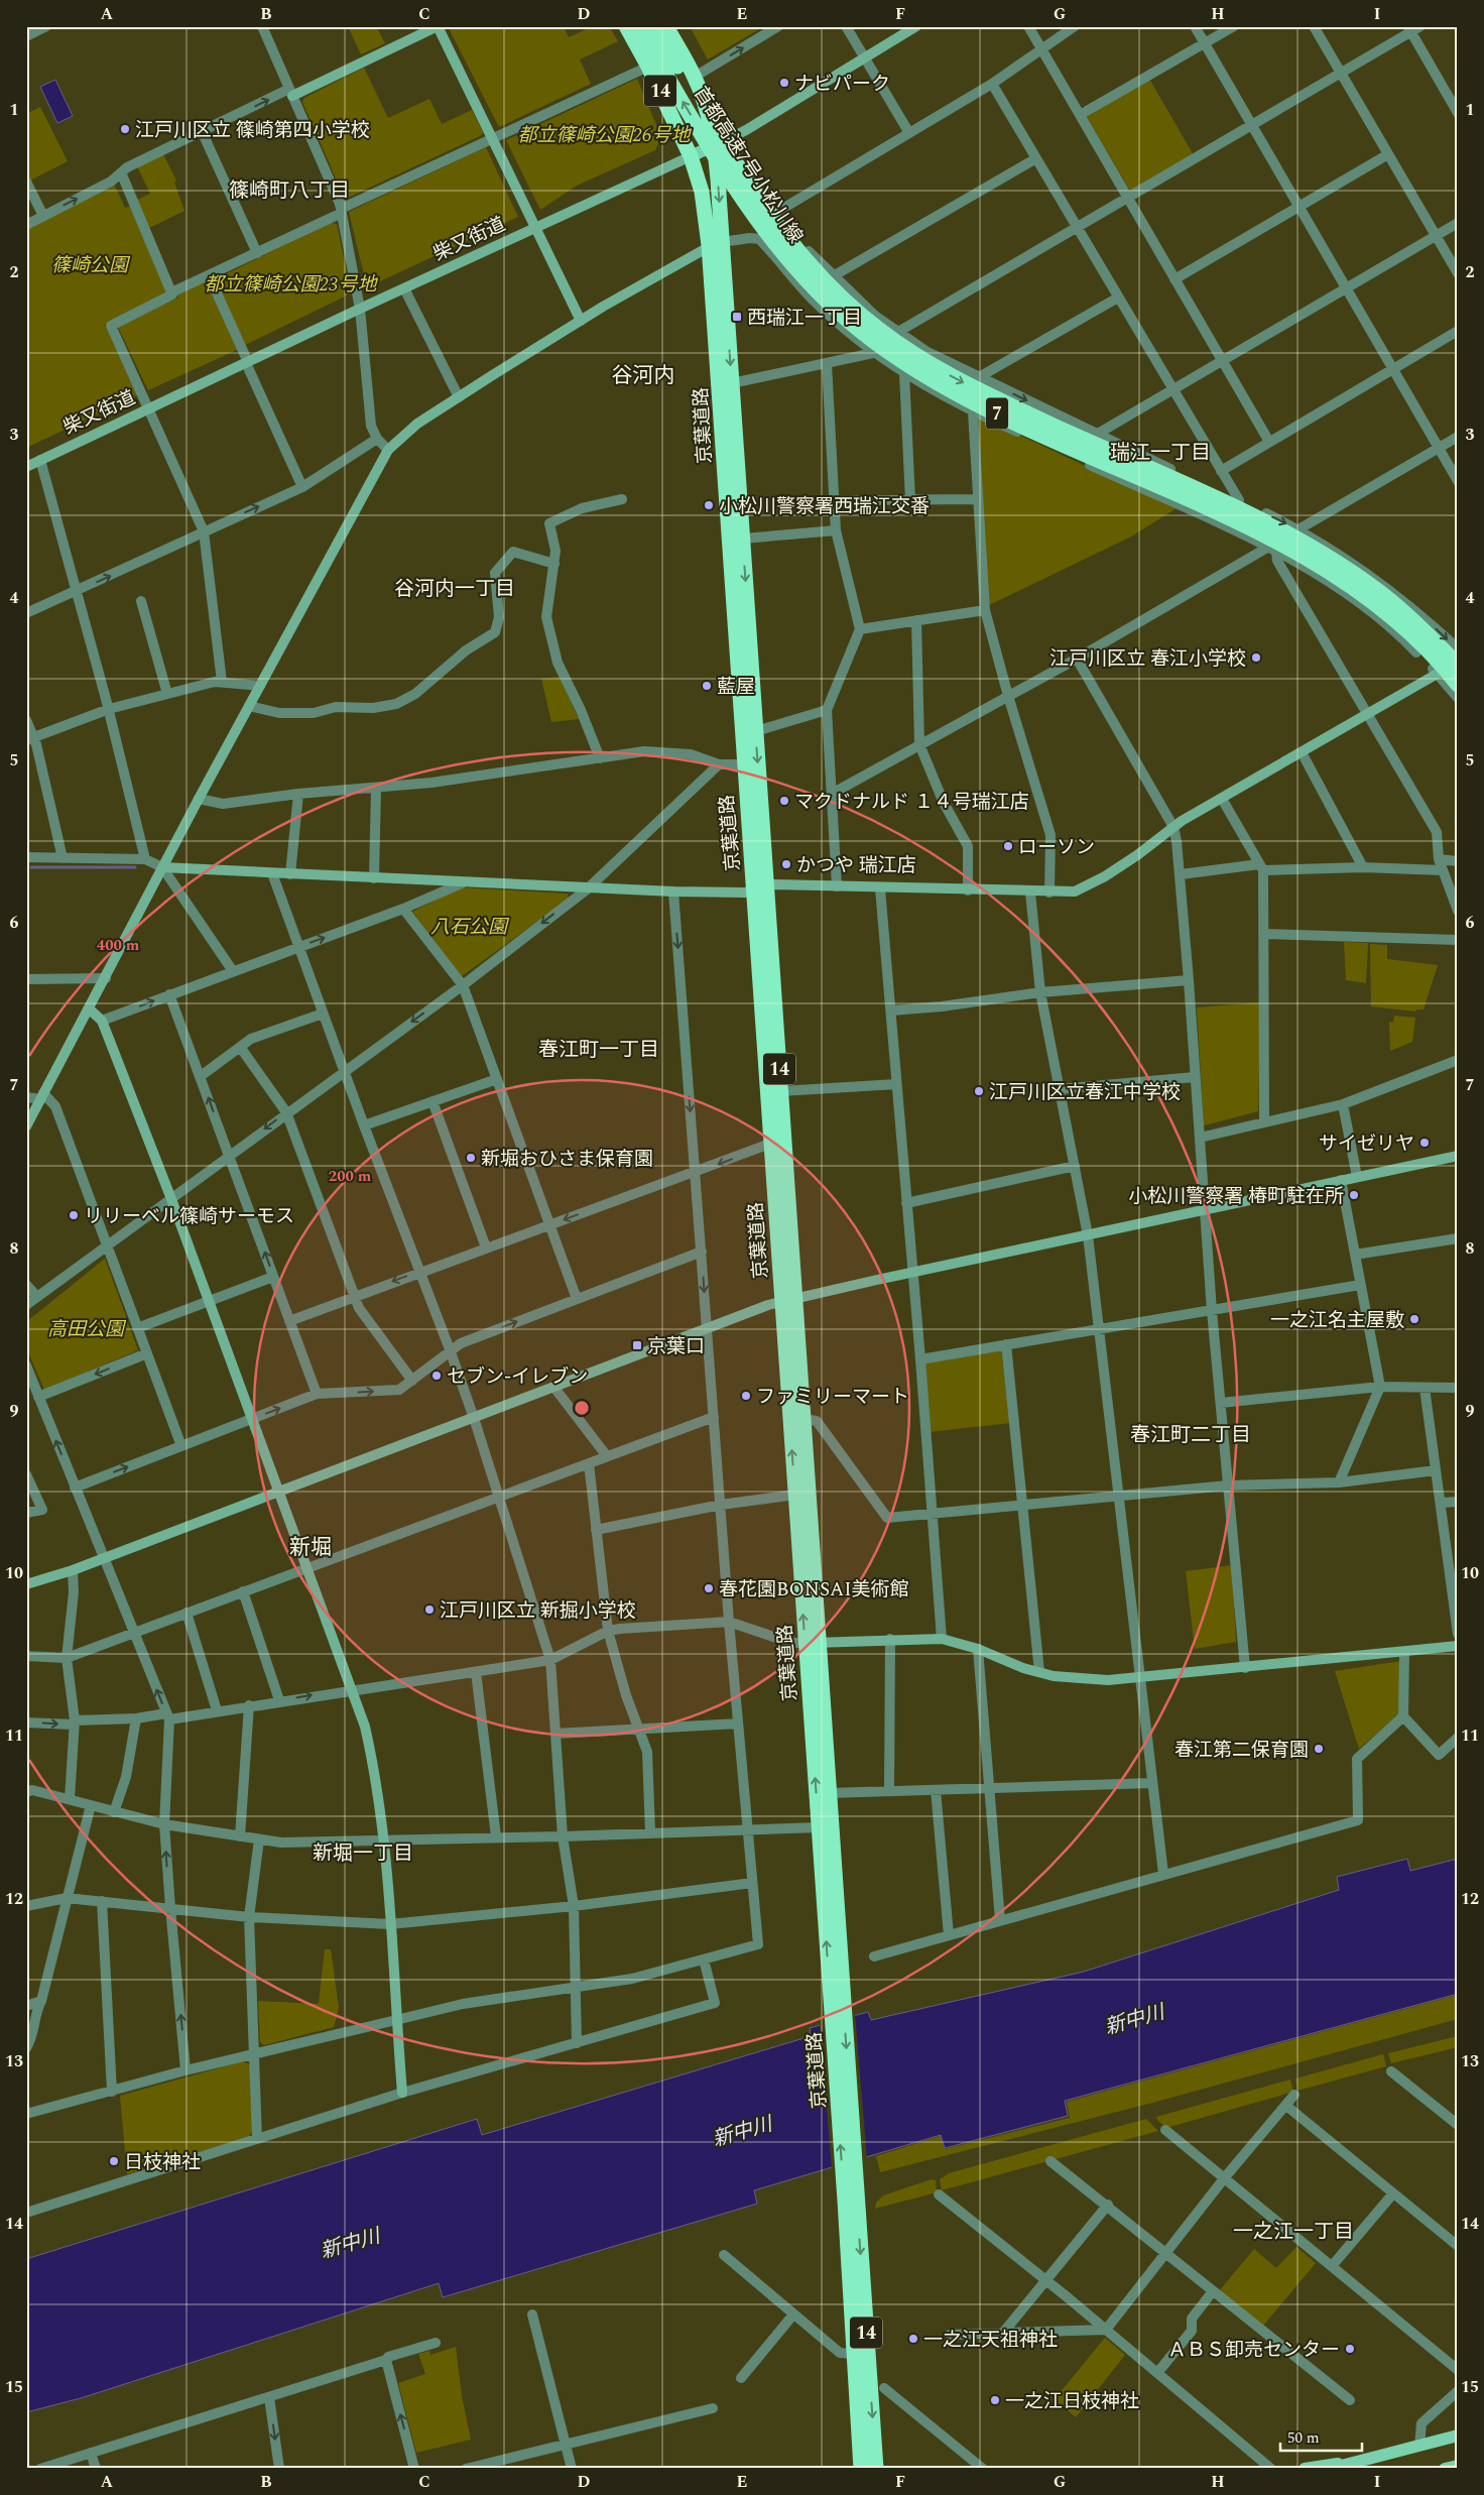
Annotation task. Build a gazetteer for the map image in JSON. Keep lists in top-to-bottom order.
{
  "streets": {
    "highway": [
      "14",
      "首都高速7号小松川線",
      "7",
      "京葉道路"
    ],
    "main road": ["柴又街道"]
  },
  "crossings": [
    ["柴又街道", "京葉道路"]
  ],
  "districts": [
    "篠崎町八丁目",
    "谷河内",
    "瑞江一丁目",
    "谷河内一丁目",
    "春江町一丁目",
    "春江町二丁目",
    "新堀",
    "新堀一丁目",
    "一之江一丁目"
  ],
  "water": ["新中川"],
  "parks": [
    "都立篠崎公園26号地",
    "篠崎公園",
    "都立篠崎公園23号地",
    "八石公園",
    "高田公園"
  ],
  "places": {
    "other": [
      "ナビパーク",
      "江戸川区立 篠崎第四小学校",
      "小松川警察署西瑞江交番",
      "江戸川区立 春江小学校",
      "藍屋",
      "マクドナルド １４号瑞江店",
      "ローソン",
      "かつや 瑞江店",
      "江戸川区立春江中学校",
      "サイゼリヤ",
      "新堀おひさま保育園",
      "小松川警察署 椿町駐在所",
      "リリーベル篠崎サーモス",
      "一之江名主屋敷",
      "セブン-イレブン",
      "ファミリーマート",
      "春花園BONSAI美術館",
      "江戸川区立 新掘小学校",
      "春江第二保育園",
      "日枝神社",
      "一之江天祖神社",
      "ＡＢＳ卸売センター",
      "一之江日枝神社"
    ],
    "transit": ["西瑞江一丁目", "京葉口"]
  },
  "scale_bar": "50 m",
  "grid": {
    "columns": [
      "A",
      "B",
      "C",
      "D",
      "E",
      "F",
      "G",
      "H",
      "I"
    ],
    "rows": [
      "1",
      "2",
      "3",
      "4",
      "5",
      "6",
      "7",
      "8",
      "9",
      "10",
      "11",
      "12",
      "13",
      "14",
      "15"
    ]
  },
  "rings": ["400 m", "200 m"]
}
